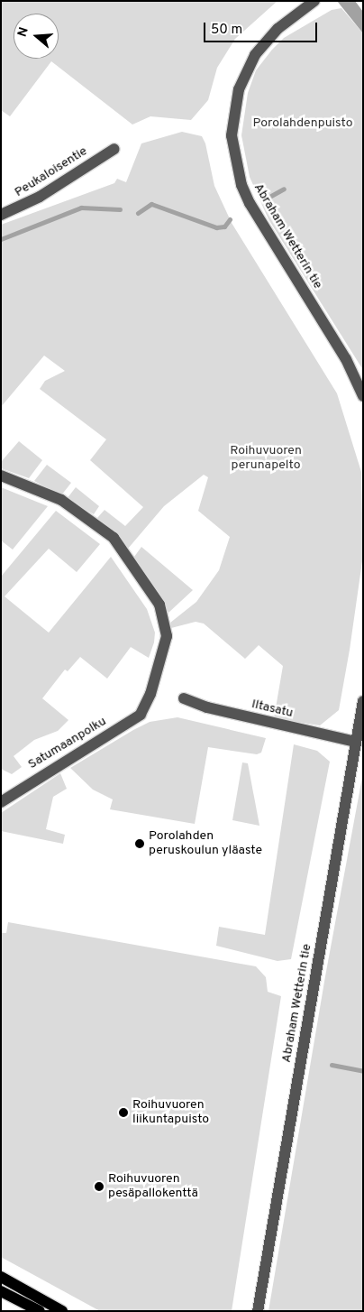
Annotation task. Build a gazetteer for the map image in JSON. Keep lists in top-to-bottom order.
{
  "streets": {
    "street": [
      "Peukaloisentie",
      "Abraham Wetterin tie",
      "Iltasatu",
      "Satumaanpolku"
    ]
  },
  "crossings": [
    ["Abraham Wetterin tie", "Iltasatu"]
  ],
  "parks": ["Porolahdenpuisto", "Roihuvuoren perunapelto"],
  "places": ["Porolahden peruskoulun yläaste", "Roihuvuoren liikuntapuisto", "Roihuvuoren pesäpallokenttä"],
  "scale_bar": "50 m",
  "north": "left"
}
